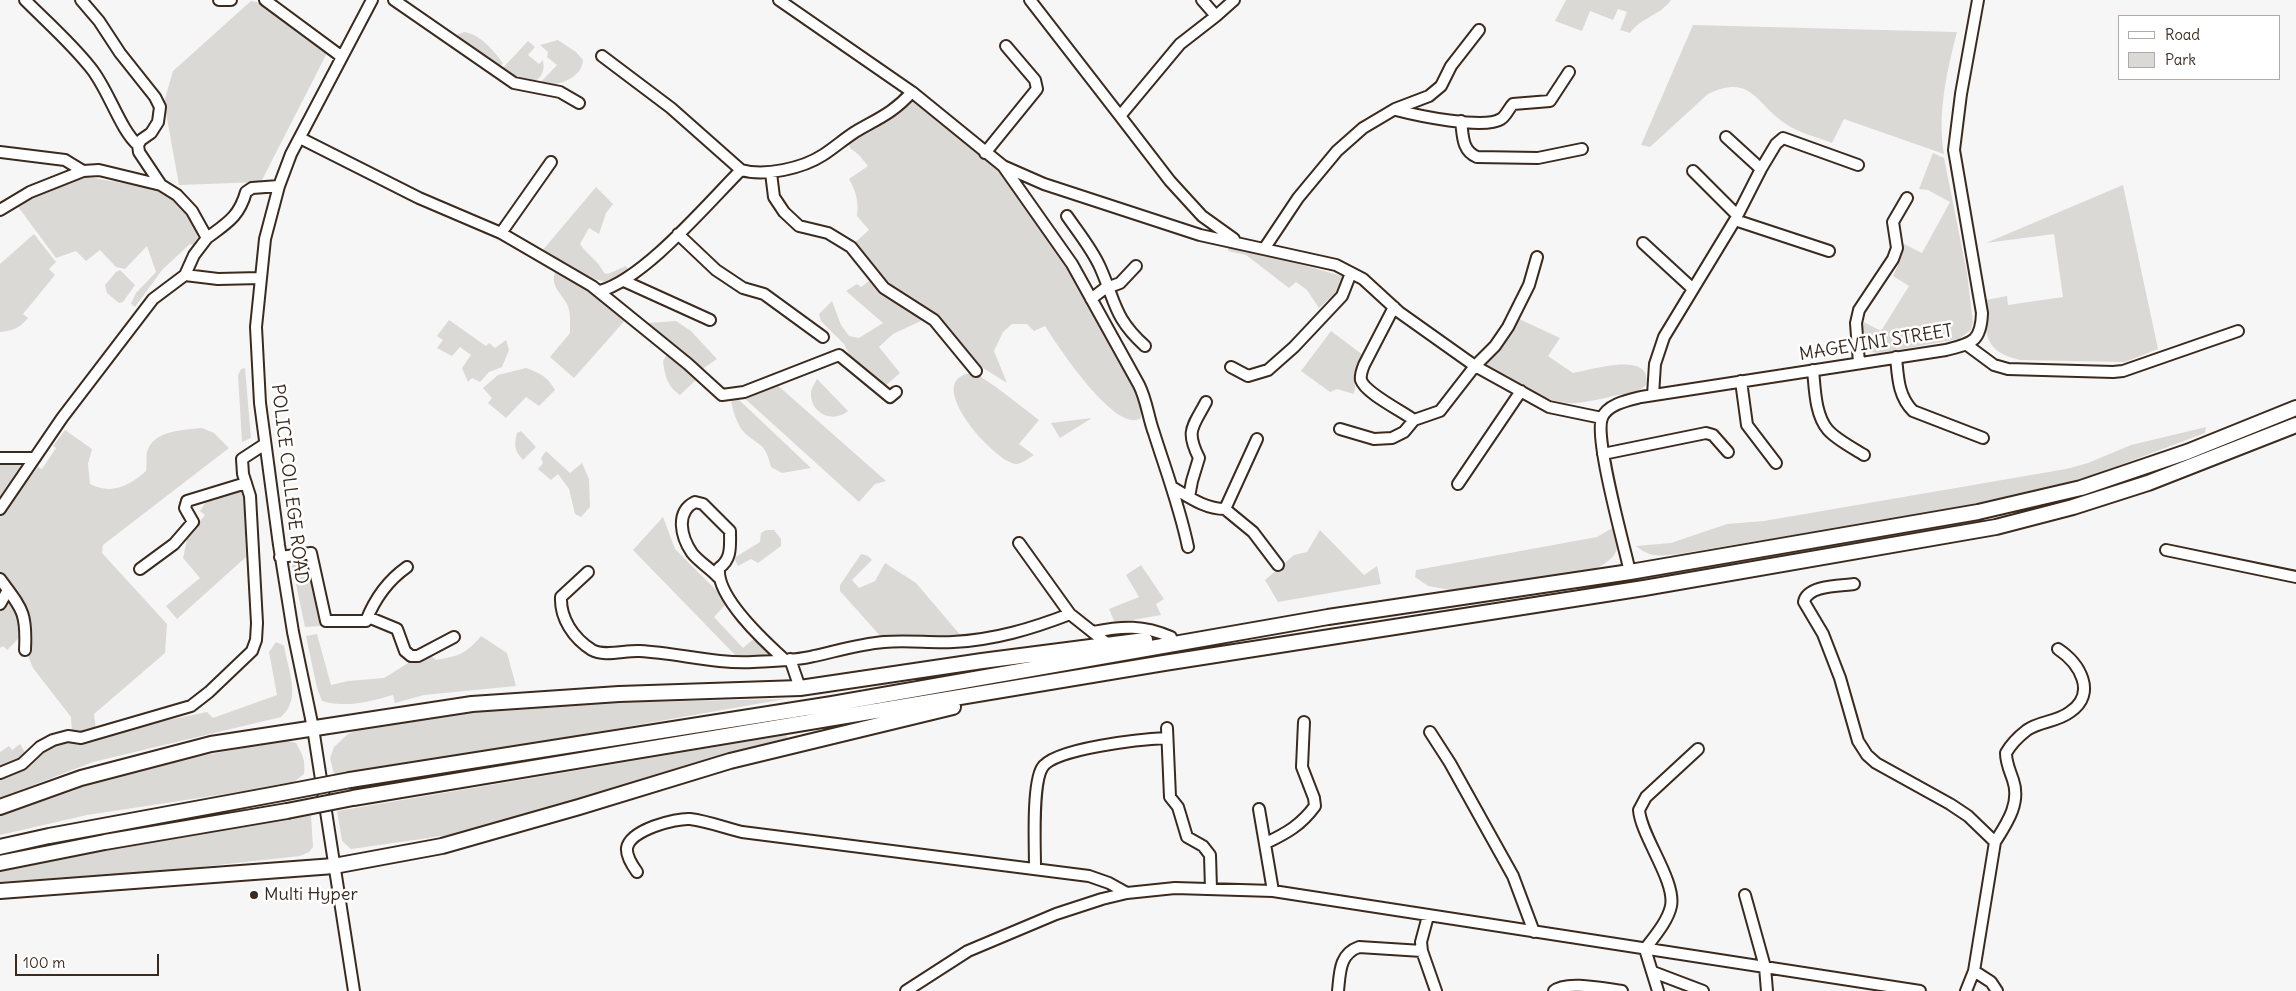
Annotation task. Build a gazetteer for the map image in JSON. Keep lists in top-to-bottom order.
{
  "streets": {
    "street": ["MAGEVINI STREET", "POLICE COLLEGE ROAD"]
  },
  "places": ["Multi Hyper"],
  "legend": ["Road", "Park"],
  "scale_bar": "100 m"
}
